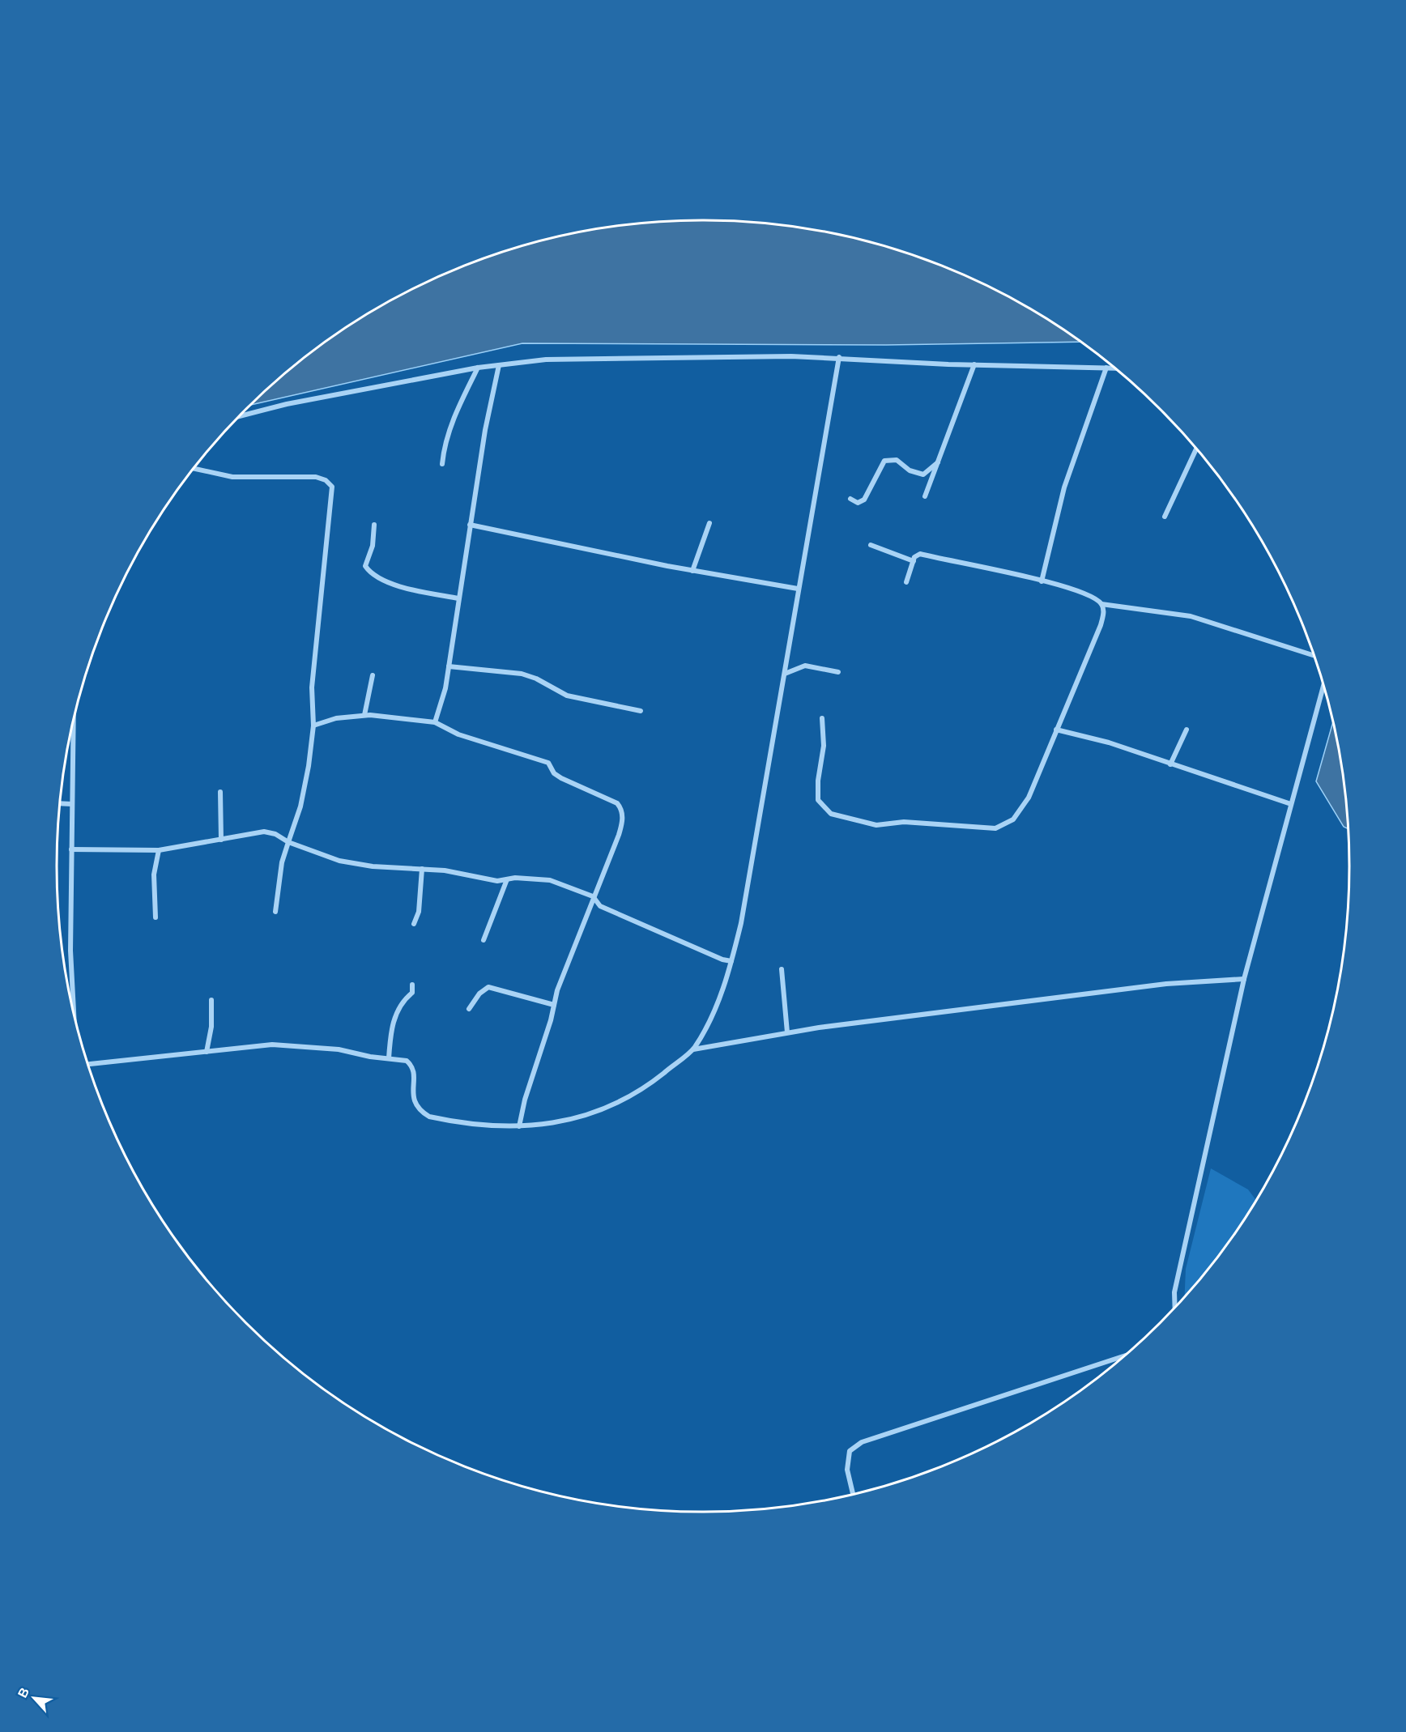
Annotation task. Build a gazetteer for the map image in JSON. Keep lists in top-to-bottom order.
{
  "north": "top left"
}
